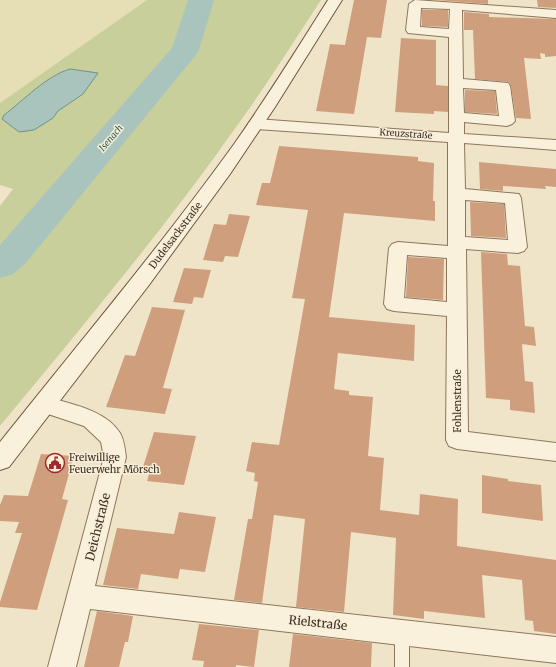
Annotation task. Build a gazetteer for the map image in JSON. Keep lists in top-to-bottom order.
{
  "streets": {
    "street": [
      "Kreuzstraße",
      "Dudelsackstraße",
      "Fohlenstraße",
      "Deichstraße",
      "Rielstraße"
    ]
  },
  "crossings": [
    ["Kreuzstraße", "Dudelsackstraße"],
    ["Kreuzstraße", "Fohlenstraße"],
    ["Dudelsackstraße", "Deichstraße"],
    ["Deichstraße", "Rielstraße"]
  ],
  "water": ["Isenach"],
  "places": {
    "public building": ["Freiwillige Feuerwehr Mörsch"]
  }
}
